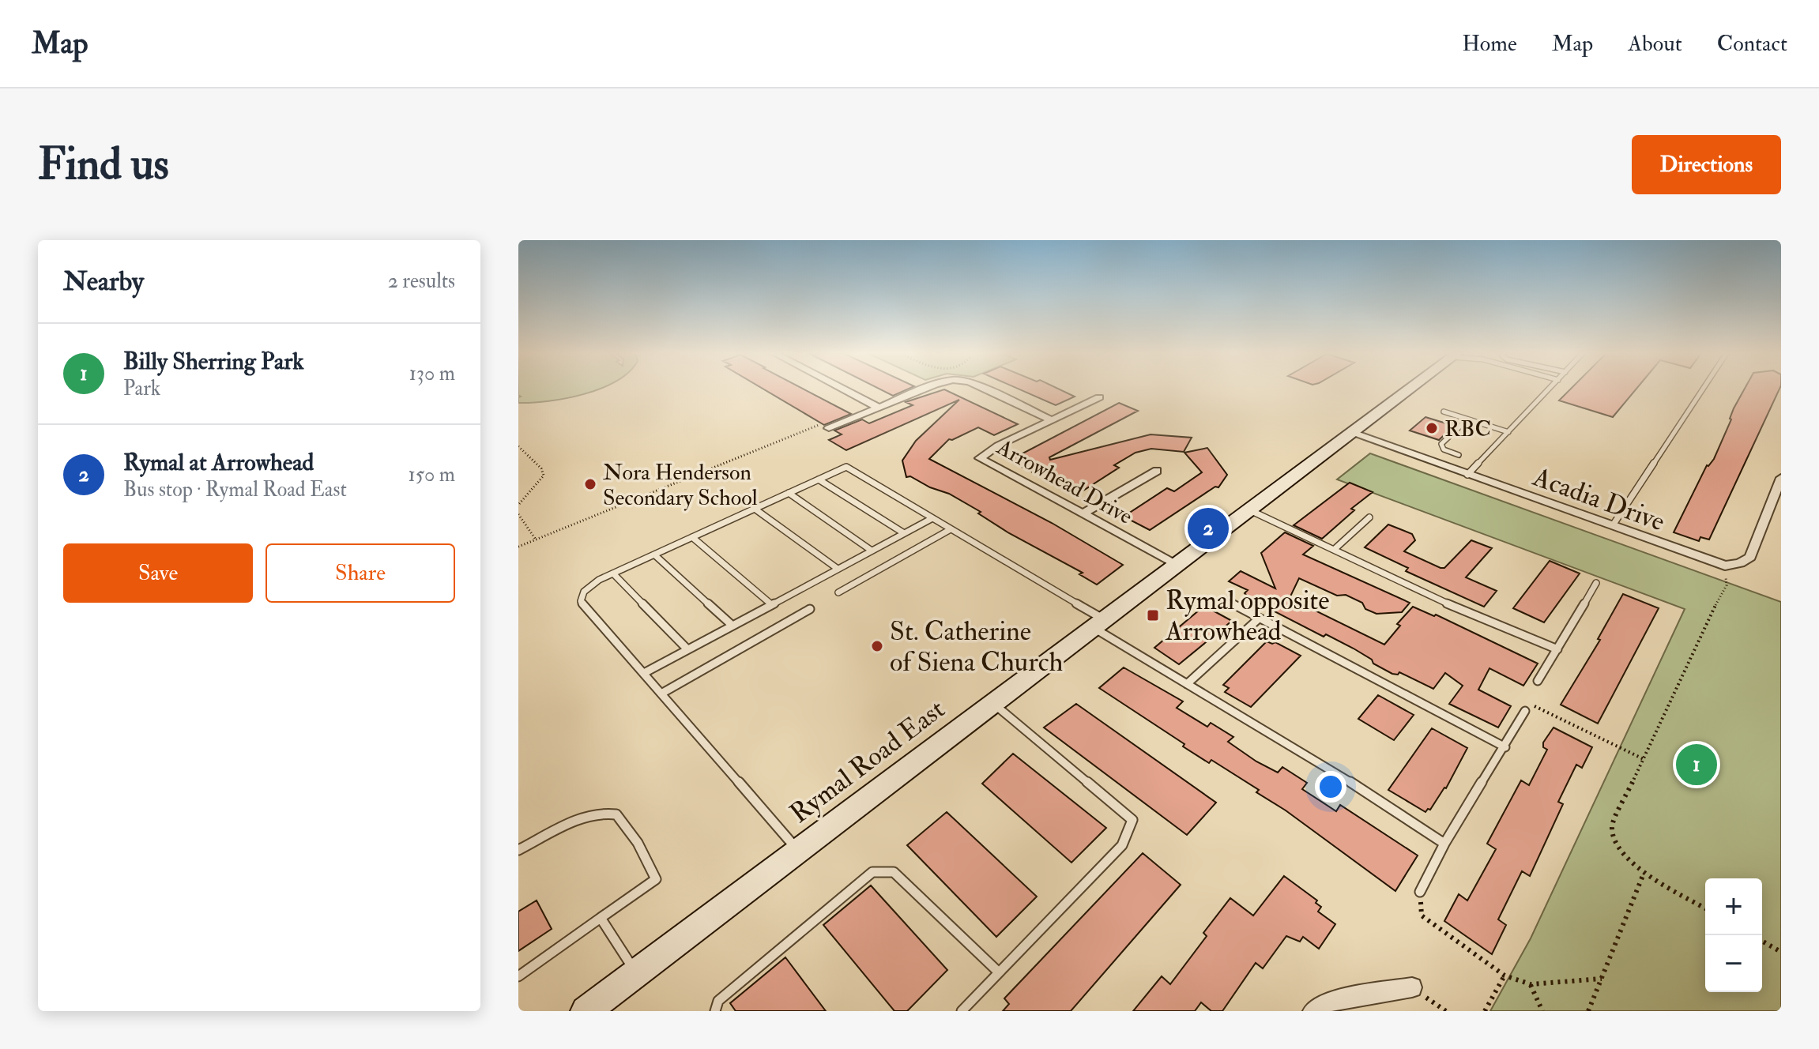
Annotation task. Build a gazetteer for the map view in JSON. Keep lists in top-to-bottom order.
{
  "streets": {
    "main road": ["Rymal Road East"],
    "street": ["Arrowhead Drive", "Acadia Drive"]
  },
  "crossings": [
    ["Arrowhead Drive", "Rymal Road East"],
    ["Acadia Drive", "Rymal Road East"]
  ],
  "places": {
    "other": ["RBC", "Nora Henderson Secondary School", "St. Catherine of Siena Church"],
    "transit": ["Rymal opposite Arrowhead"]
  },
  "page": {
    "header": "Map",
    "nav": [
      "Home",
      "Map",
      "About",
      "Contact"
    ],
    "buttons": [
      "Directions",
      ["Save", "Share"]
    ],
    "title": "Find us",
    "heading": ["Nearby", "2 results"],
    "list": [
      {
        "mark": "1",
        "name": "Billy Sherring Park",
        "note": "Park",
        "value": "130 m"
      },
      {
        "mark": "2",
        "name": "Rymal at Arrowhead",
        "note": "Bus stop · Rymal Road East",
        "value": "150 m"
      }
    ],
    "pins": ["2", "1"],
    "map_buttons": ["+", "−"]
  }
}
